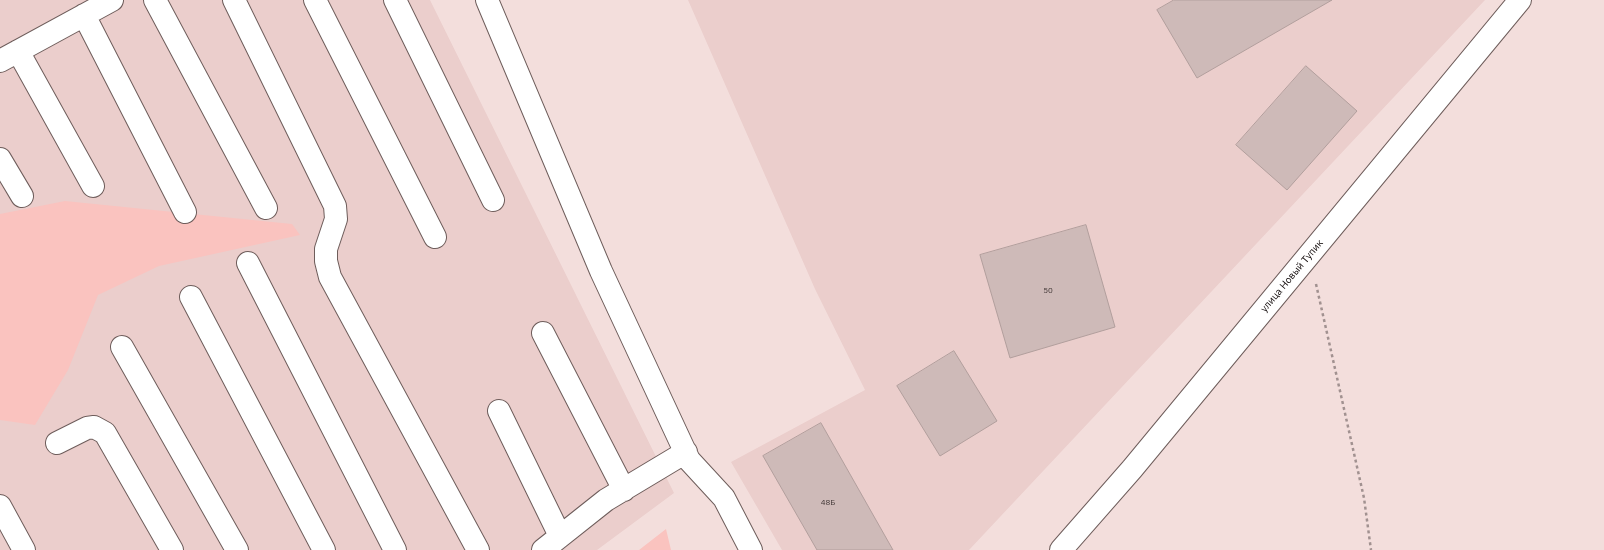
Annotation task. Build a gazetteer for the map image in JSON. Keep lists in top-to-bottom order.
{
  "streets": {
    "street": ["улица Новый Тупик"]
  },
  "house_numbers": ["50", "48Б"]
}
